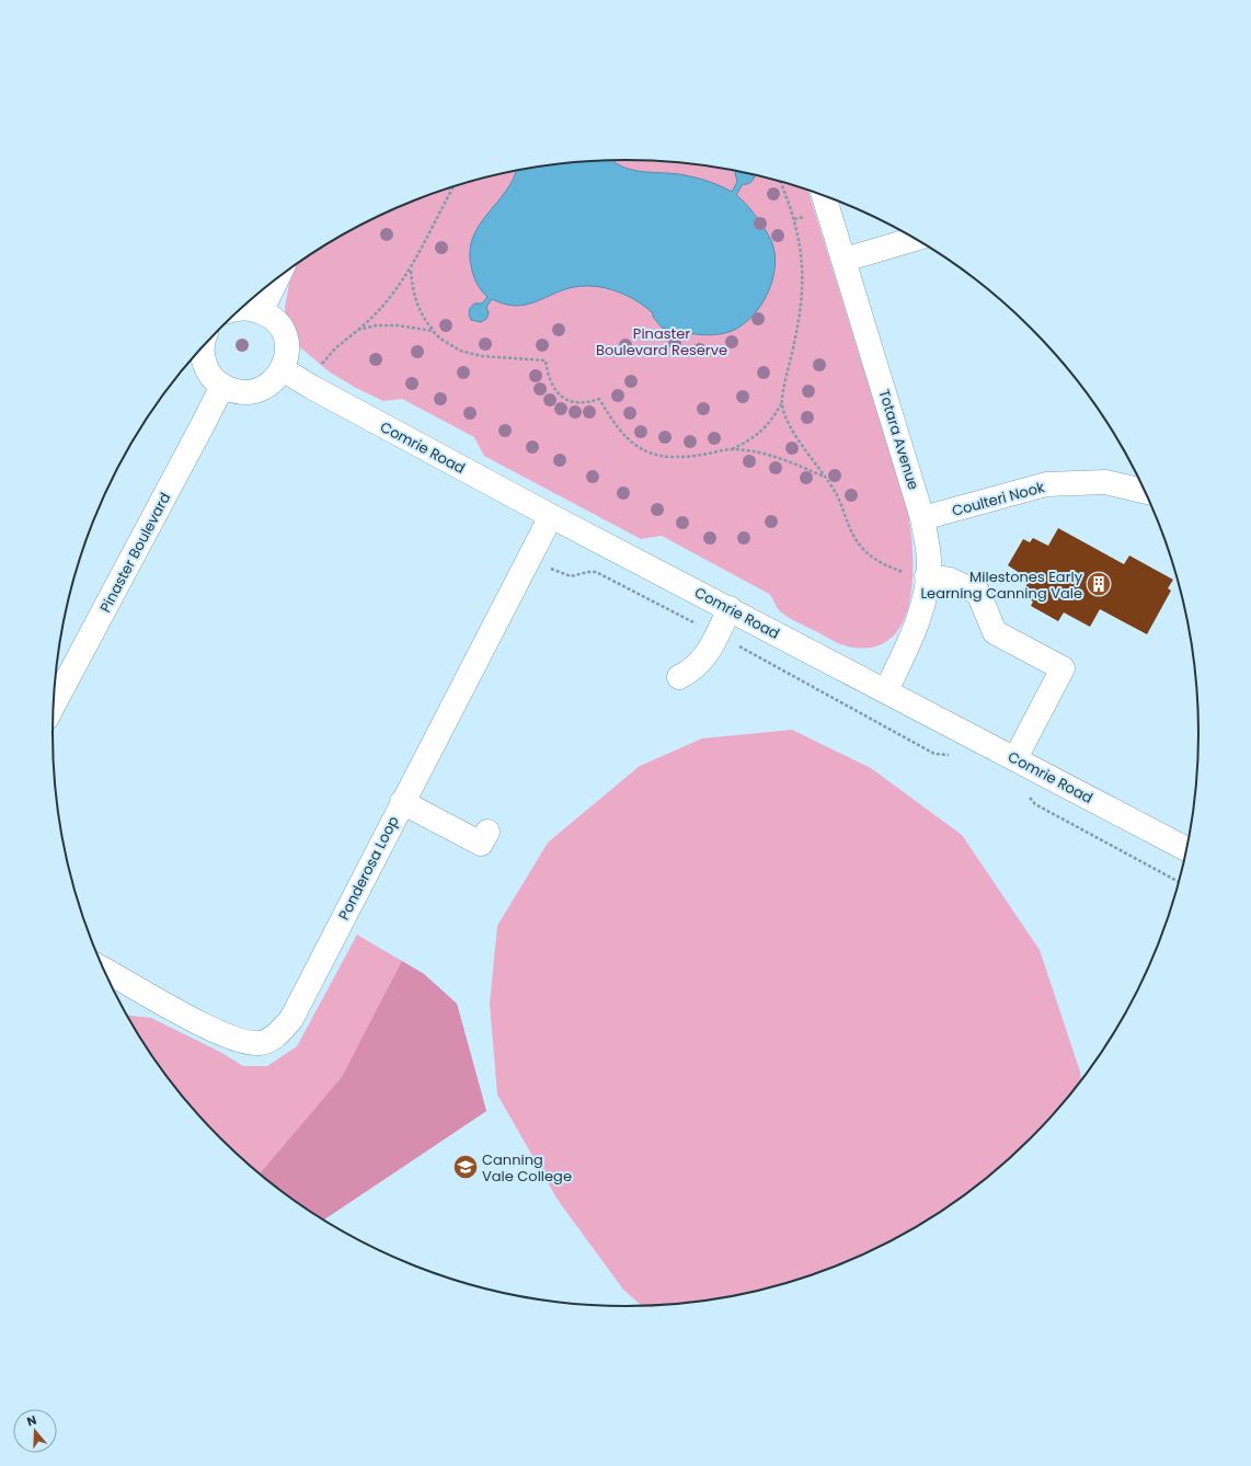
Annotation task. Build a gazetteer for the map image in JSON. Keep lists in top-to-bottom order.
{
  "streets": {
    "street": [
      "Totara Avenue",
      "Comrie Road",
      "Coulteri Nook",
      "Pinaster Boulevard",
      "Ponderosa Loop"
    ]
  },
  "crossings": [
    ["Totara Avenue", "Comrie Road"],
    ["Totara Avenue", "Coulteri Nook"],
    ["Comrie Road", "Ponderosa Loop"]
  ],
  "parks": ["Pinaster Boulevard Reserve"],
  "places": {
    "building": ["Milestones Early Learning Canning Vale"],
    "school or university": ["Canning Vale College"]
  },
  "north": "top"
}
